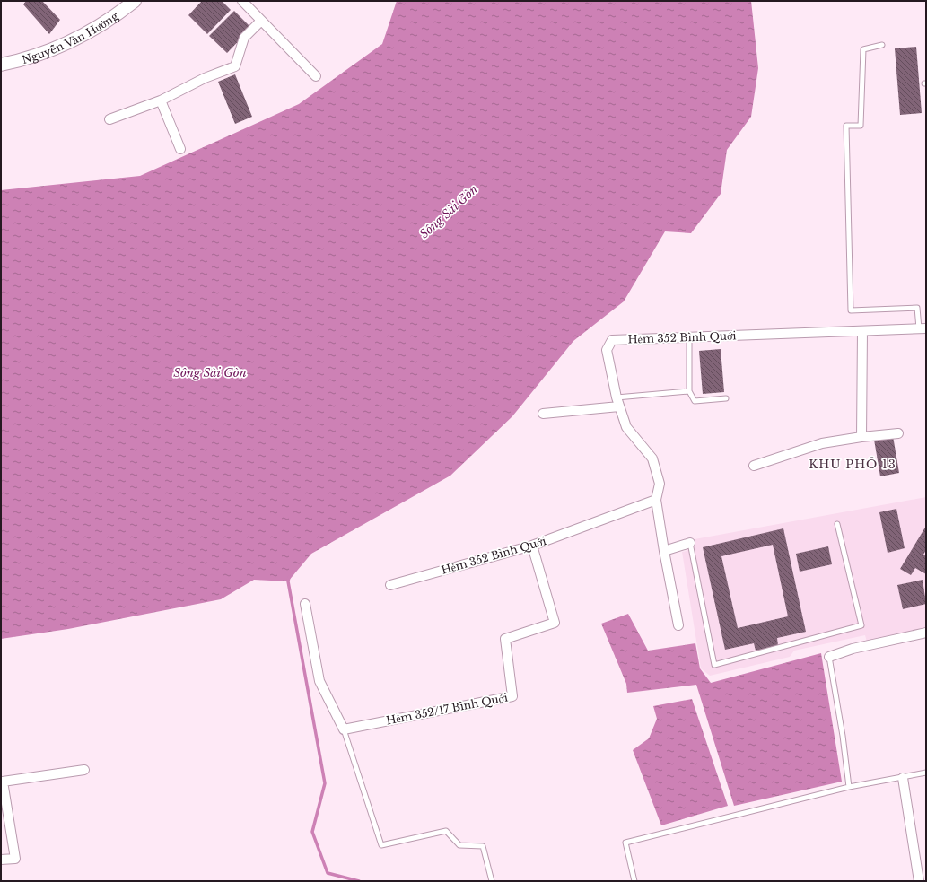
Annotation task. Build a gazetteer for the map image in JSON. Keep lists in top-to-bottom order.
{
  "streets": {
    "main road": ["Nguyễn Văn Hưởng"],
    "street": ["Hẻm 352 Bình Quới", "Hẻm 352/17 Bình Quới"]
  },
  "crossings": [
    ["Hẻm 352 Bình Quới", "Hẻm 352/17 Bình Quới"]
  ],
  "districts": ["KHU PHỐ 13"],
  "water": ["Sông Sài Gòn"]
}
